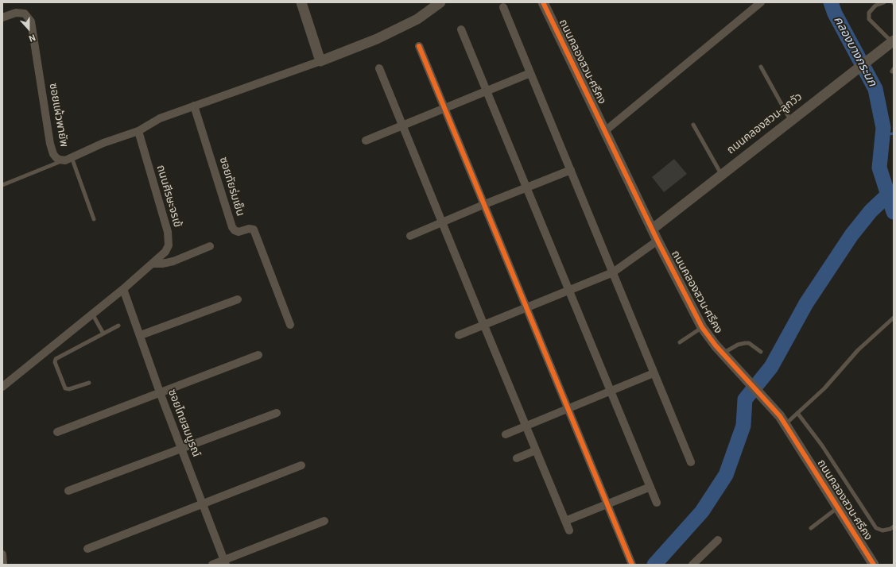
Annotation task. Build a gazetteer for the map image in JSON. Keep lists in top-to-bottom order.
{
  "streets": {
    "street": [
      "ถนนคลองสวน-ศรีคง",
      "ซอยแผ้วพายัพ",
      "ถนนคลองสวน-ลูกวัว",
      "ซอยทัยร่มเย็น",
      "ถนนศีรษะจรเข้",
      "ซอยไทยสมบูรณ์"
    ]
  },
  "crossings": [
    ["ถนนคลองสวน-ศรีคง", "ถนนคลองสวน-ลูกวัว"],
    ["ซอยแผ้วพายัพ", "ถนนศีรษะจรเข้"],
    ["ถนนศีรษะจรเข้", "ซอยไทยสมบูรณ์"]
  ],
  "water": ["คลองบางกระนก"],
  "north": "bottom"
}
